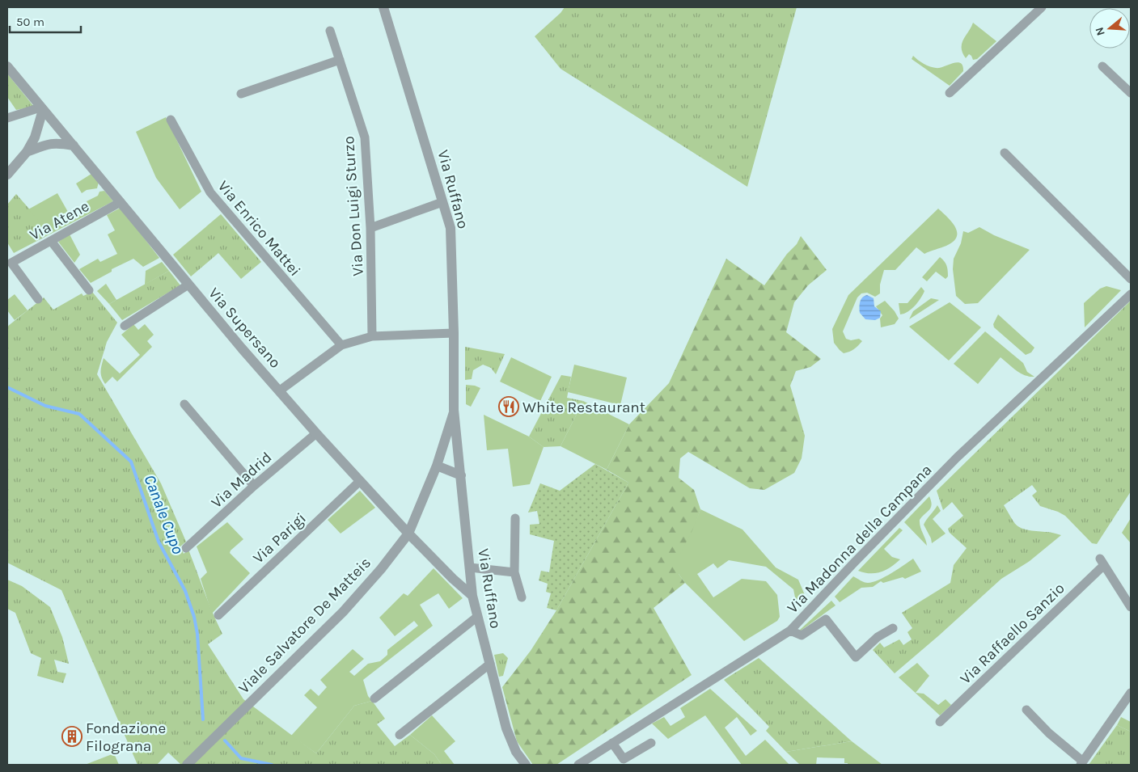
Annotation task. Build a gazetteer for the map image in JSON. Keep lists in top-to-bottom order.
{
  "streets": {
    "street": [
      "Via Ruffano",
      "Via Don Luigi Sturzo",
      "Via Atene",
      "Via Enrico Mattei",
      "Via Supersano",
      "Via Madrid",
      "Via Parigi",
      "Via Madonna della Campana",
      "Viale Salvatore De Matteis",
      "Via Raffaello Sanzio"
    ]
  },
  "crossings": [
    ["Via Ruffano", "Via Supersano"],
    ["Via Ruffano", "Viale Salvatore De Matteis"],
    ["Via Atene", "Via Supersano"],
    ["Via Supersano", "Via Madrid"],
    ["Via Supersano", "Via Parigi"],
    ["Via Supersano", "Viale Salvatore De Matteis"]
  ],
  "water": ["Canale Cupo"],
  "places": {
    "restaurant": ["White Restaurant"],
    "building": ["Fondazione Filograna"]
  },
  "scale_bar": "50 m",
  "north": "left"
}
